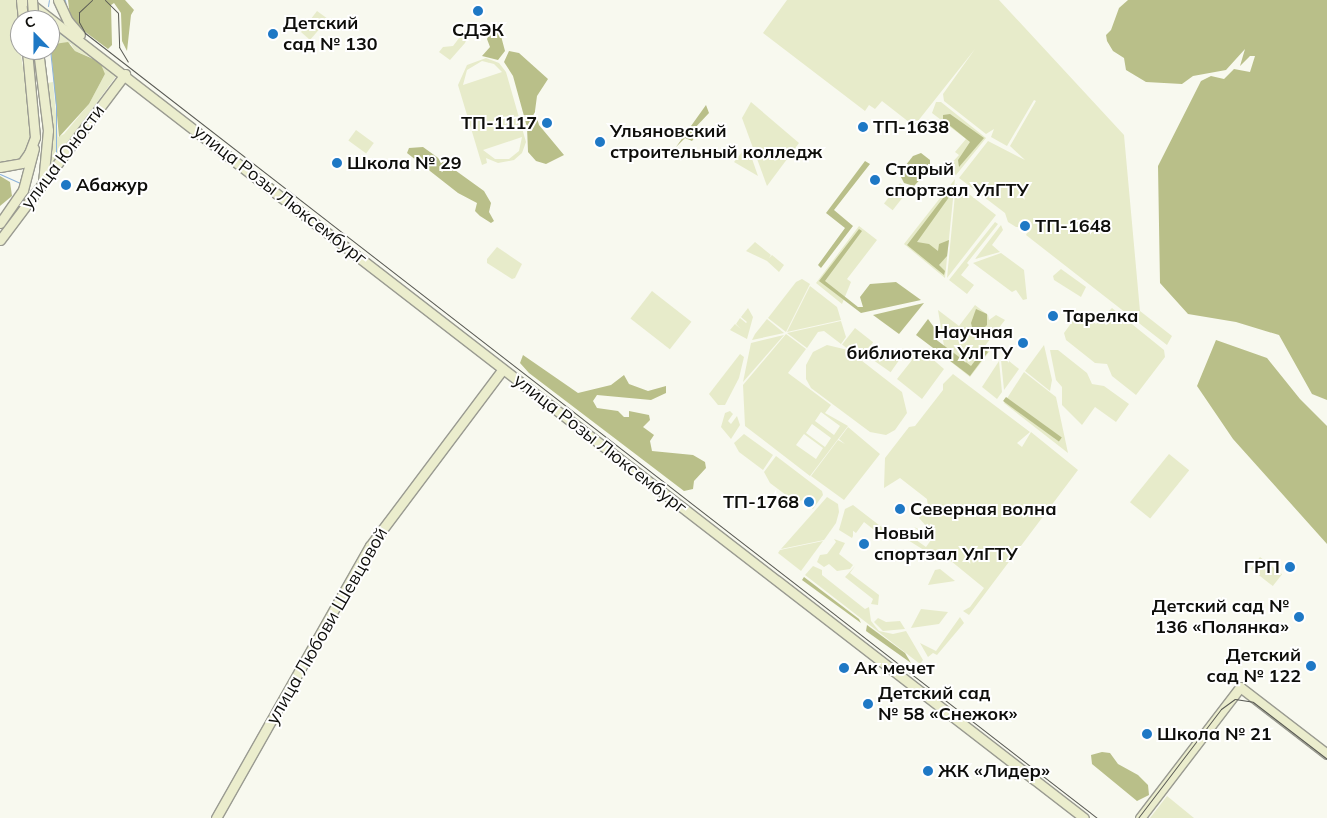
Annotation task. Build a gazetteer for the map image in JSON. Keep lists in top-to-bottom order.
{
  "streets": {
    "main road": ["улица Юности", "улица Розы Люксембург", "улица Любови Шевцовой"]
  },
  "crossings": [
    ["улица Юности", "улица Розы Люксембург"],
    ["улица Розы Люксембург", "улица Любови Шевцовой"]
  ],
  "places": [
    "СДЭК",
    "Детский сад № 130",
    "ТП-1117",
    "ТП-1638",
    "Ульяновский строительный колледж",
    "Школа № 29",
    "Старый спортзал УлГТУ",
    "Абажур",
    "ТП-1648",
    "Тарелка",
    "Научная библиотека УлГТУ",
    "ТП-1768",
    "Северная волна",
    "Новый спортзал УлГТУ",
    "ГРП",
    "Детский сад № 136 «Полянка»",
    "Детский сад № 122",
    "Ак мечет",
    "Детский сад № 58 «Снежок»",
    "Школа № 21",
    "ЖК «Лидер»"
  ],
  "north": "top"
}
